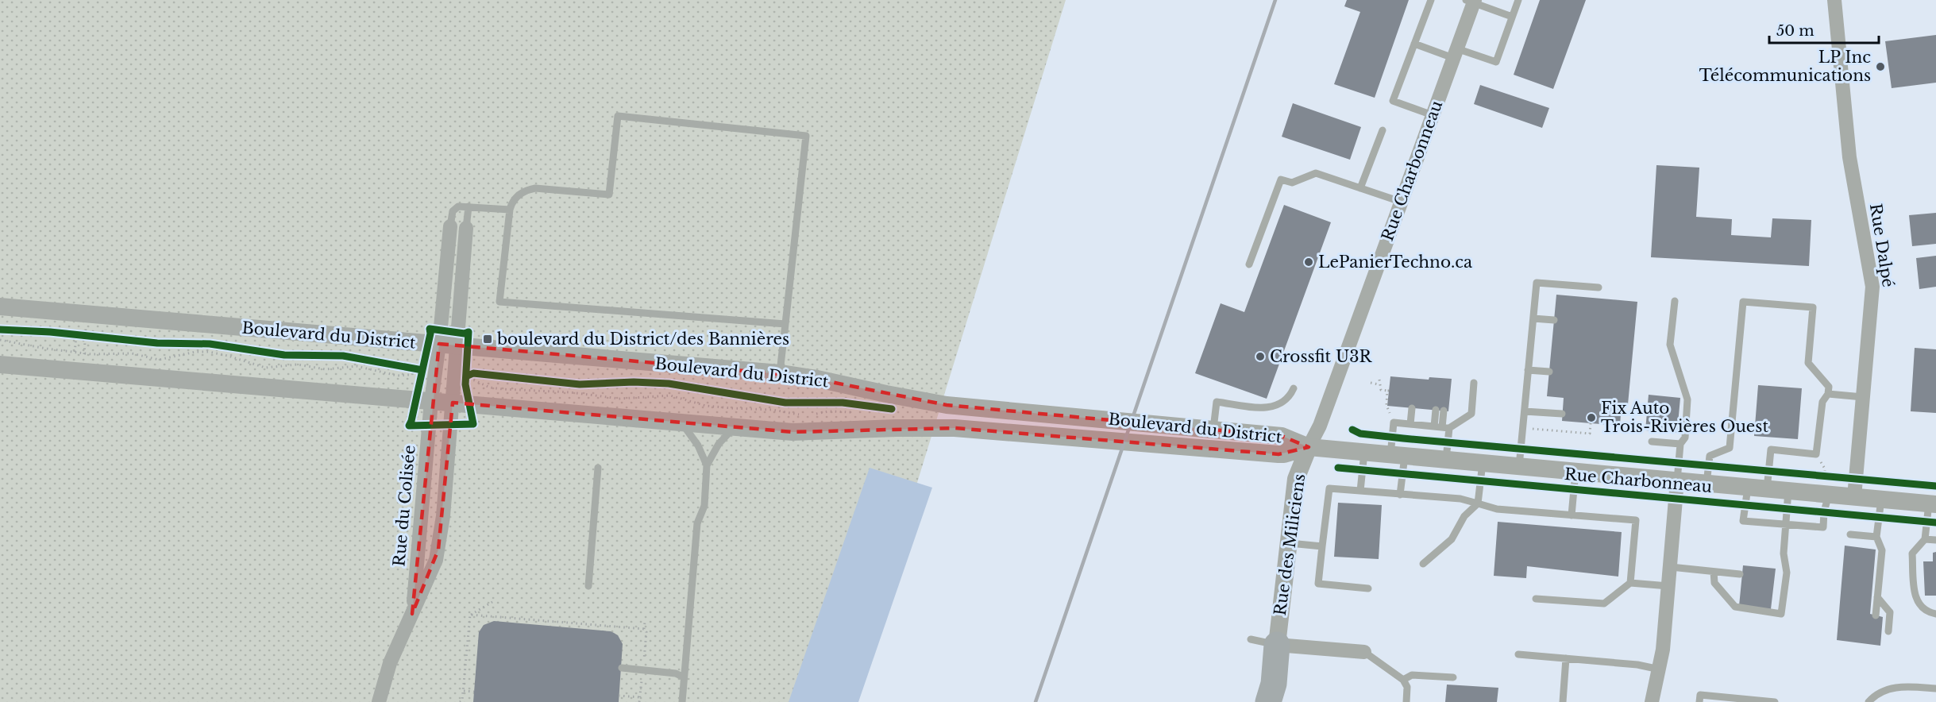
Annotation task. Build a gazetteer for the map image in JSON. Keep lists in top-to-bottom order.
{
  "streets": {
    "street": [
      "Rue Charbonneau",
      "Rue Dalpé",
      "Boulevard du District",
      "Rue du Colisée",
      "Rue des Miliciens"
    ]
  },
  "crossings": [
    ["Rue Charbonneau", "Rue Dalpé"],
    ["Rue Charbonneau", "Boulevard du District"],
    ["Rue Charbonneau", "Rue des Miliciens"],
    ["Boulevard du District", "Rue du Colisée"],
    ["Boulevard du District", "Rue des Miliciens"]
  ],
  "places": {
    "other": [
      "LP Inc Télécommunications",
      "LePanierTechno.ca",
      "Crossfit U3R",
      "Fix Auto Trois-Rivières Ouest"
    ],
    "transit": ["boulevard du District/des Bannières"]
  },
  "scale_bar": "50 m"
}
